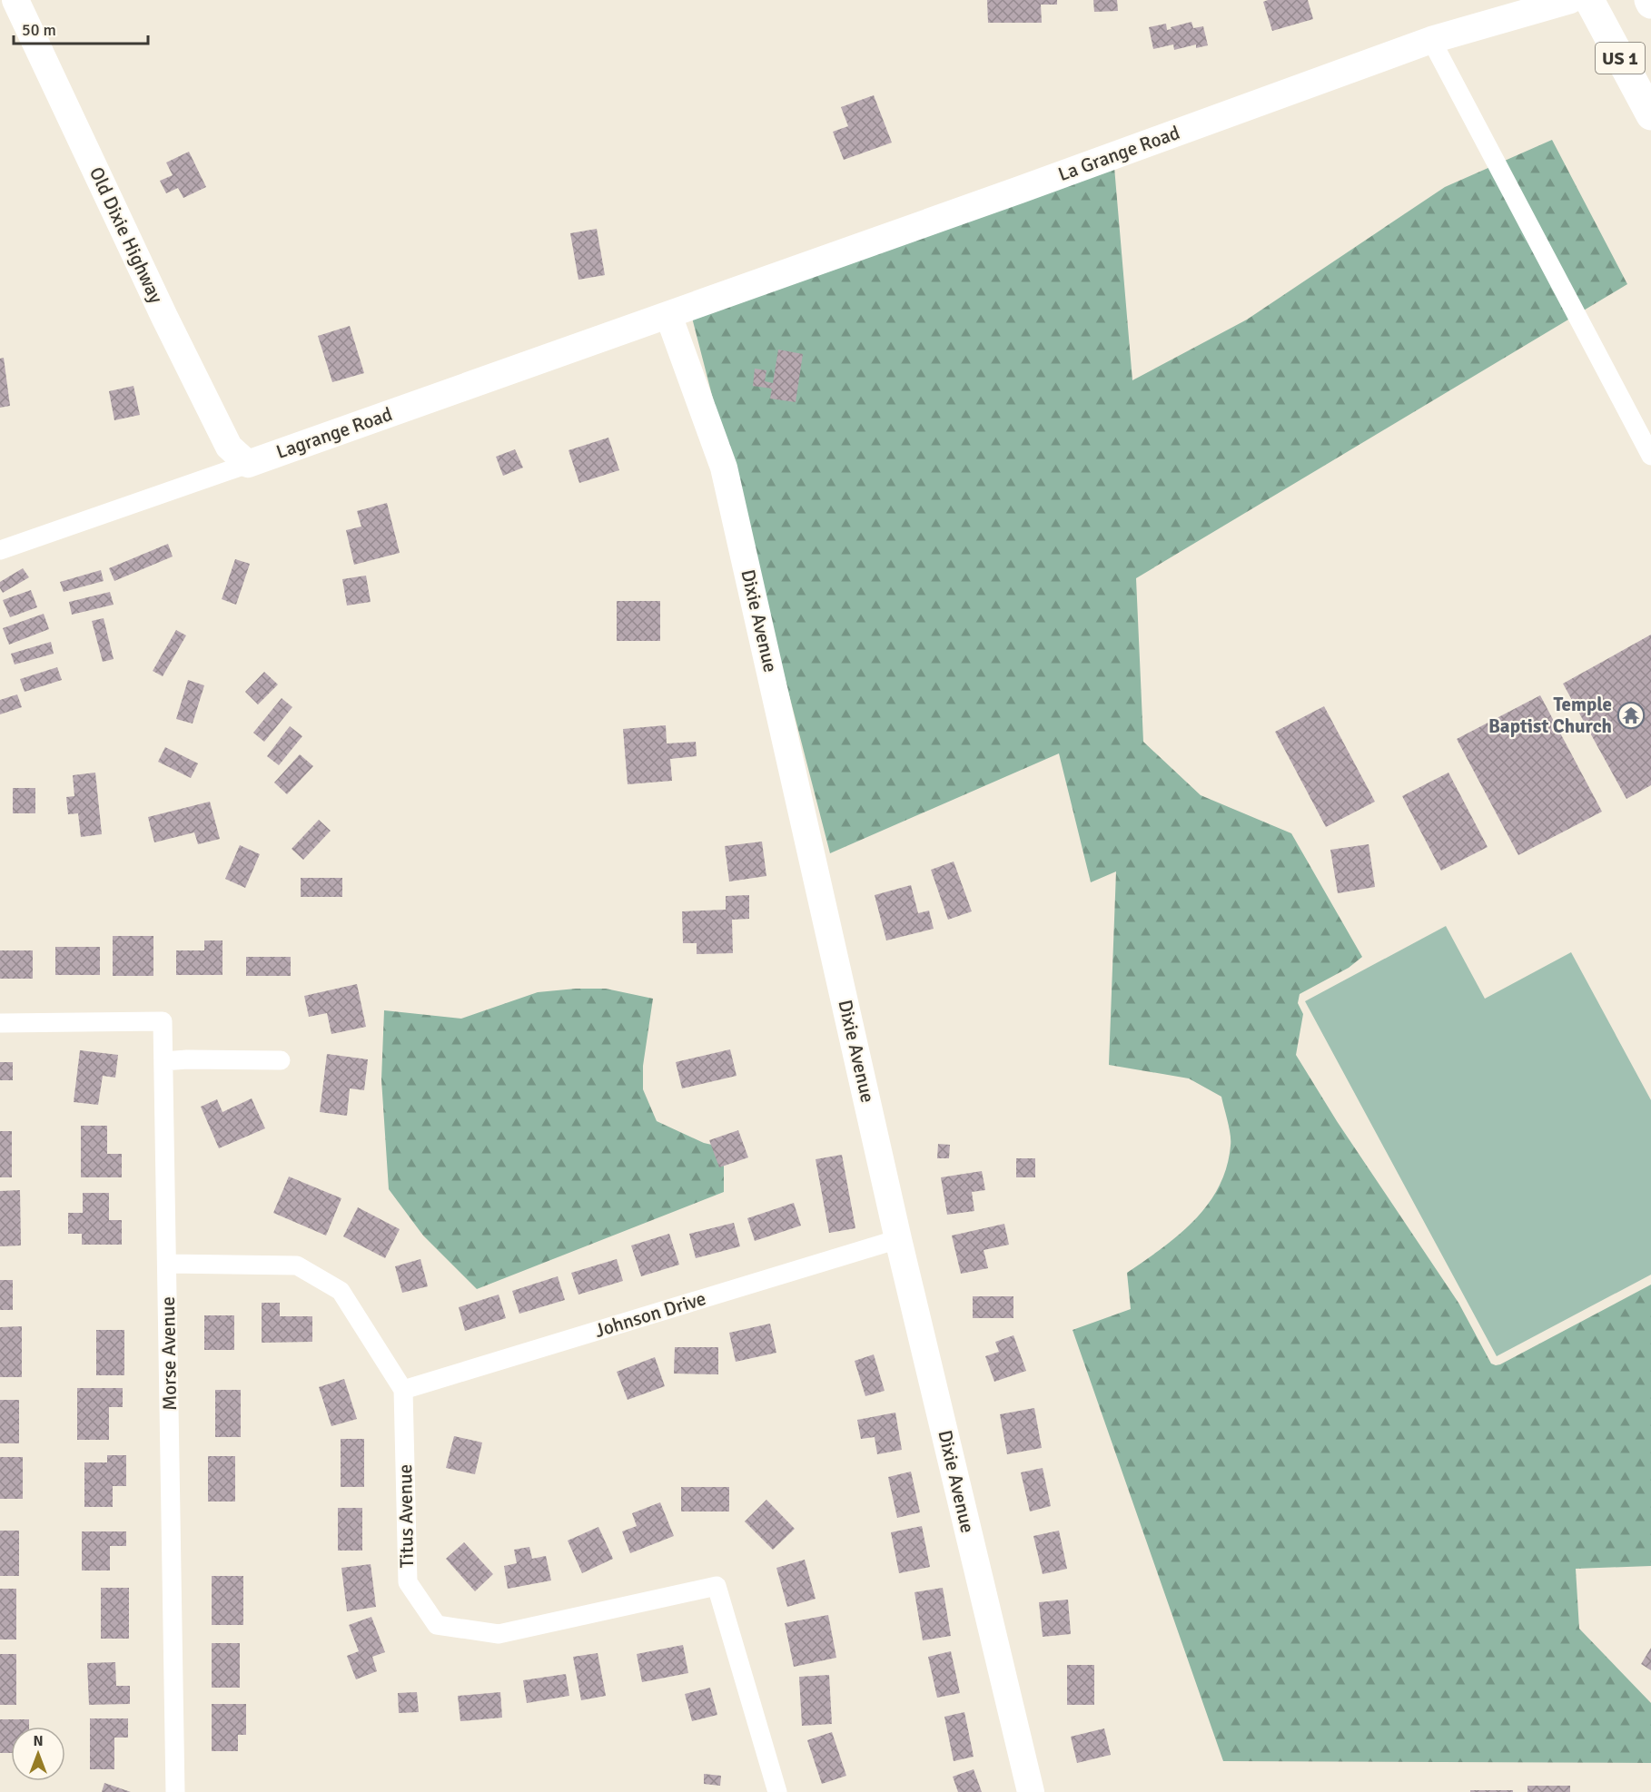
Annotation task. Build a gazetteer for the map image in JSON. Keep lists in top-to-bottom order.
{
  "streets": {
    "main road": ["US 1"],
    "street": [
      "La Grange Road",
      "Old Dixie Highway",
      "Lagrange Road",
      "Dixie Avenue",
      "Johnson Drive",
      "Morse Avenue",
      "Titus Avenue"
    ]
  },
  "crossings": [
    ["La Grange Road", "Lagrange Road"],
    ["La Grange Road", "Dixie Avenue"],
    ["Old Dixie Highway", "Lagrange Road"],
    ["Lagrange Road", "Dixie Avenue"],
    ["Dixie Avenue", "Johnson Drive"],
    ["Johnson Drive", "Titus Avenue"]
  ],
  "places": {
    "temple": ["Temple Baptist Church"]
  },
  "scale_bar": "50 m",
  "north": "top"
}
